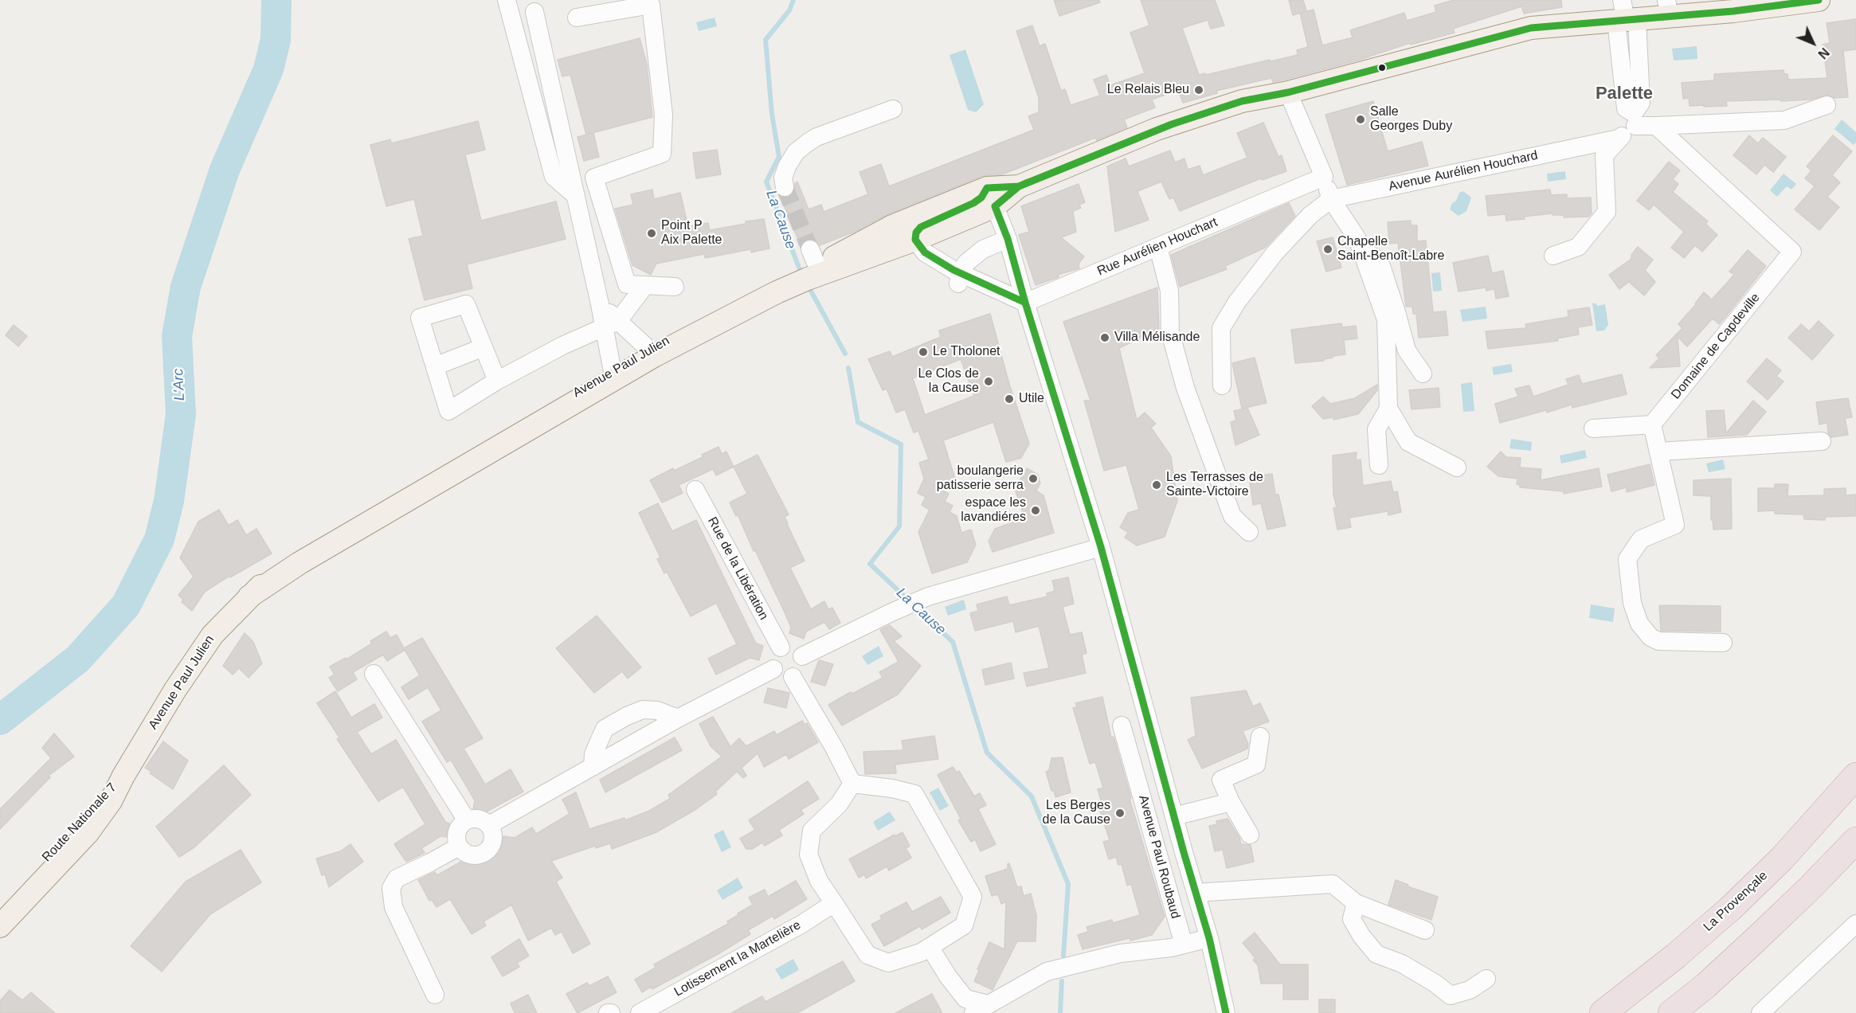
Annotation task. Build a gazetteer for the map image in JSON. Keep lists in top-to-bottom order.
{
  "streets": {
    "highway": ["La Provençale"],
    "main road": ["Avenue Paul Julien", "Route Nationale 7"],
    "street": [
      "Avenue Aurélien Houchard",
      "Rue Aurélien Houchart",
      "Domaine de Capdeville",
      "Rue de la Libération",
      "Avenue Paul Roubaud",
      "Lotissement la Martelière"
    ]
  },
  "crossings": [
    ["Rue Aurélien Houchart", "Avenue Paul Roubaud"],
    ["Avenue Paul Julien", "Route Nationale 7"],
    ["Avenue Paul Julien", "Avenue Paul Roubaud"]
  ],
  "districts": ["Palette"],
  "water": ["La Cause", "L'Arc"],
  "places": [
    "Le Relais Bleu",
    "Salle Georges Duby",
    "Point P Aix Palette",
    "Chapelle Saint-Benoît-Labre",
    "Villa Mélisande",
    "Le Tholonet",
    "Le Clos de la Cause",
    "Utile",
    "boulangerie patisserie serra",
    "Les Terrasses de Sainte-Victoire",
    "espace les lavandiéres",
    "Les Berges de la Cause"
  ],
  "north": "bottom right"
}
